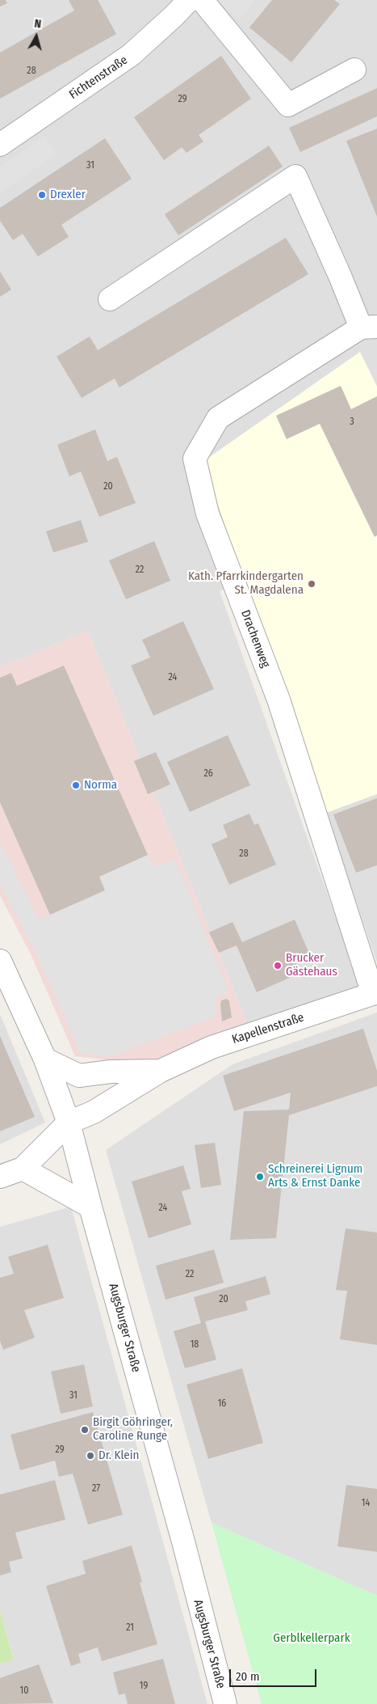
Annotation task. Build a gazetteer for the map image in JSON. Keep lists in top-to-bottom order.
{
  "streets": {
    "street": [
      "Fichtenstraße",
      "Drachenweg",
      "Kapellenstraße",
      "Augsburger Straße"
    ]
  },
  "crossings": [
    ["Drachenweg", "Kapellenstraße"],
    ["Kapellenstraße", "Augsburger Straße"]
  ],
  "parks": ["Gerblkellerpark"],
  "places": [
    "Drexler",
    "Kath. Pfarrkindergarten St. Magdalena",
    "Norma",
    "Brucker Gästehaus",
    "Schreinerei Lignum Arts & Ernst Danke",
    "Birgit Göhringer, Caroline Runge",
    "Dr. Klein"
  ],
  "house_numbers": [
    "28",
    "29",
    "31",
    "3",
    "20",
    "22",
    "24",
    "26",
    "28",
    "24",
    "22",
    "20",
    "18",
    "31",
    "16",
    "29",
    "27",
    "14",
    "21",
    "19",
    "10"
  ],
  "scale_bar": "20 m",
  "north": "top"
}
